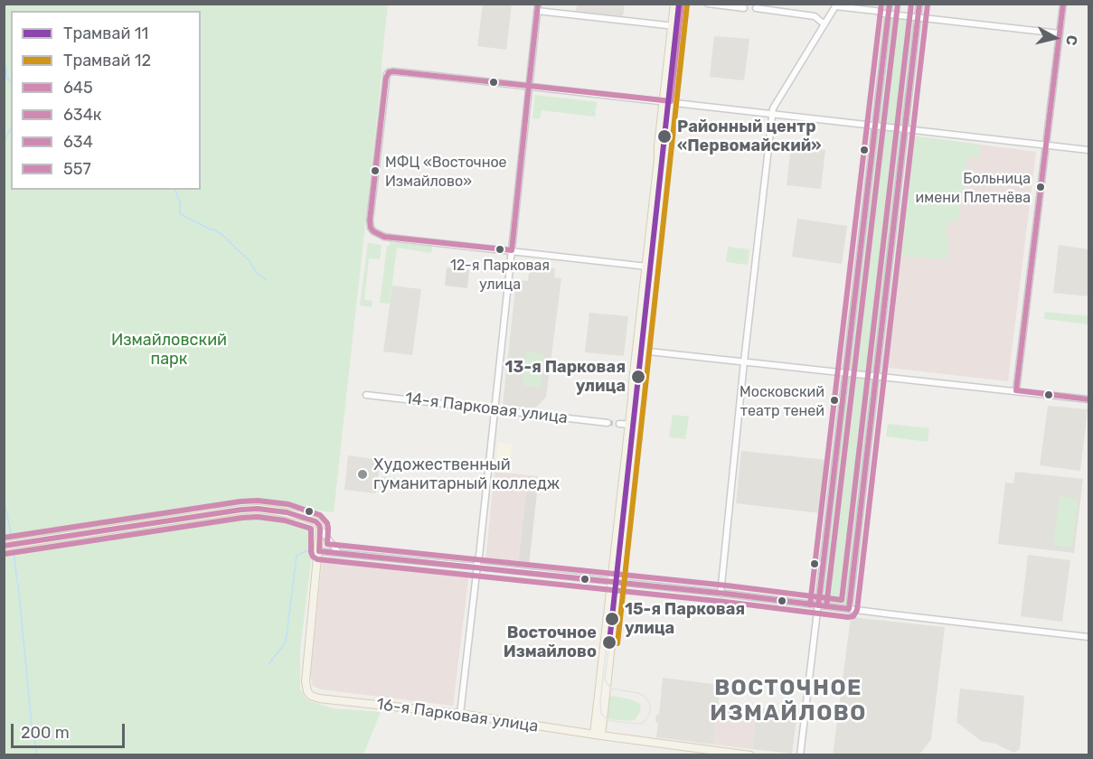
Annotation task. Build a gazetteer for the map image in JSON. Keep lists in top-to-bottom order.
{
  "streets": {
    "main road": ["16-я Парковая улица"],
    "street": ["14-я Парковая улица"]
  },
  "districts": ["ВОСТОЧНОЕ ИЗМАЙЛОВО"],
  "parks": ["Измайловский парк"],
  "places": [
    "Районный центр «Первомайский»",
    "МФЦ «Восточное Измайлово»",
    "Больница имени Плетнёва",
    "12-я Парковая улица",
    "13-я Парковая улица",
    "Московский театр теней",
    "Художественный гуманитарный колледж",
    "15-я Парковая улица",
    "Восточное Измайлово"
  ],
  "lines": [
    "tram line 11",
    "transit line 645",
    "transit line 634",
    "transit line 557",
    "tram line 12",
    "transit line 634к"
  ],
  "legend": [
    "Трамвай 11",
    "Трамвай 12",
    "645",
    "634к",
    "634",
    "557"
  ],
  "scale_bar": "200 m",
  "north": "right"
}
